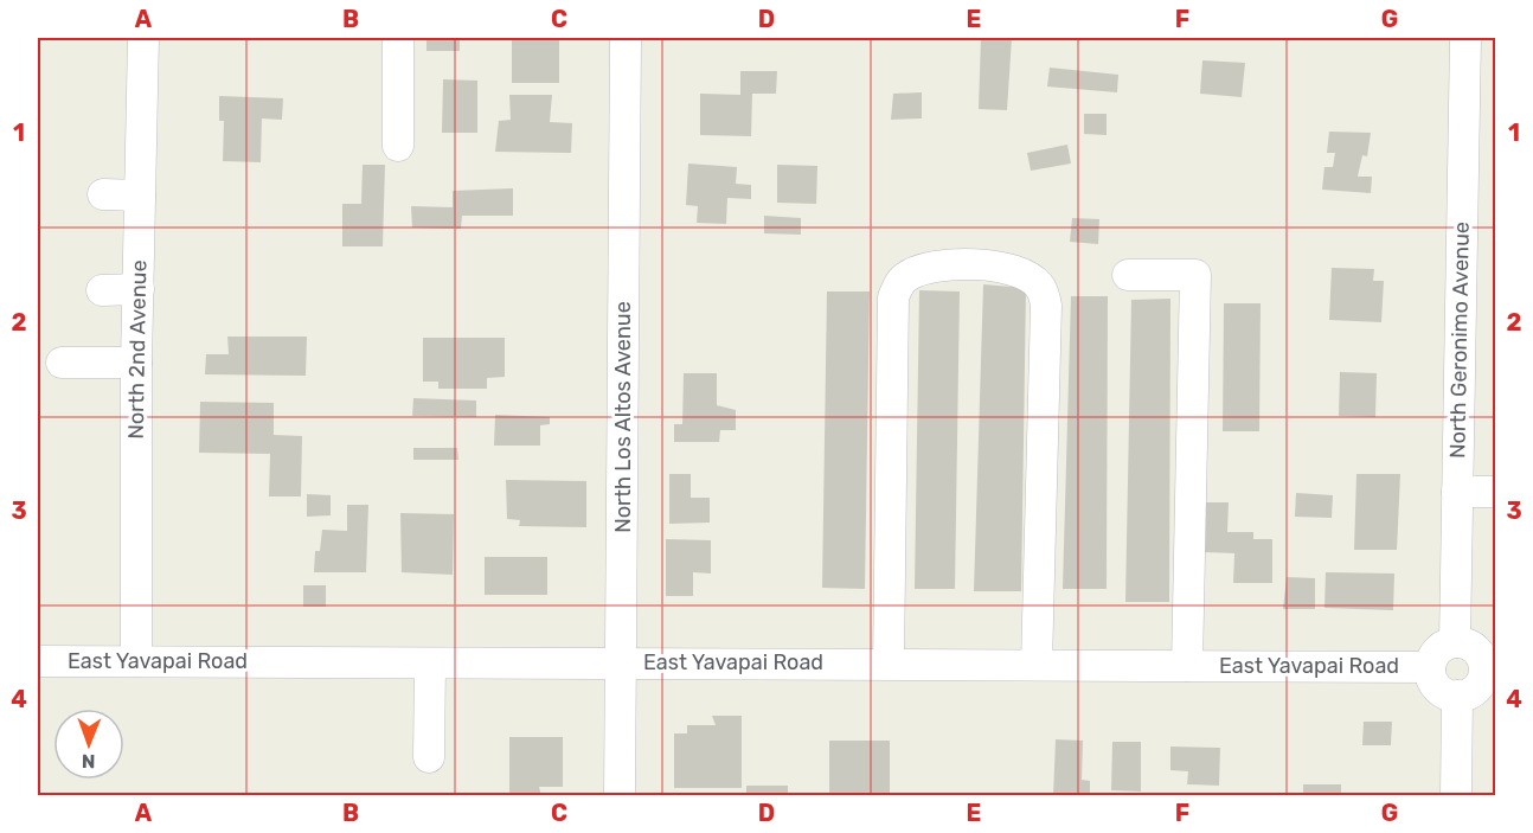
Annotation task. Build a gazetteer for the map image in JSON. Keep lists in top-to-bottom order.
{
  "streets": {
    "street": [
      "North Geronimo Avenue",
      "North 2nd Avenue",
      "North Los Altos Avenue",
      "East Yavapai Road"
    ]
  },
  "crossings": [
    ["North Geronimo Avenue", "East Yavapai Road"],
    ["North 2nd Avenue", "East Yavapai Road"],
    ["North Los Altos Avenue", "East Yavapai Road"]
  ],
  "north": "bottom",
  "grid": {
    "columns": [
      "A",
      "B",
      "C",
      "D",
      "E",
      "F",
      "G"
    ],
    "rows": [
      "1",
      "2",
      "3",
      "4"
    ]
  }
}
